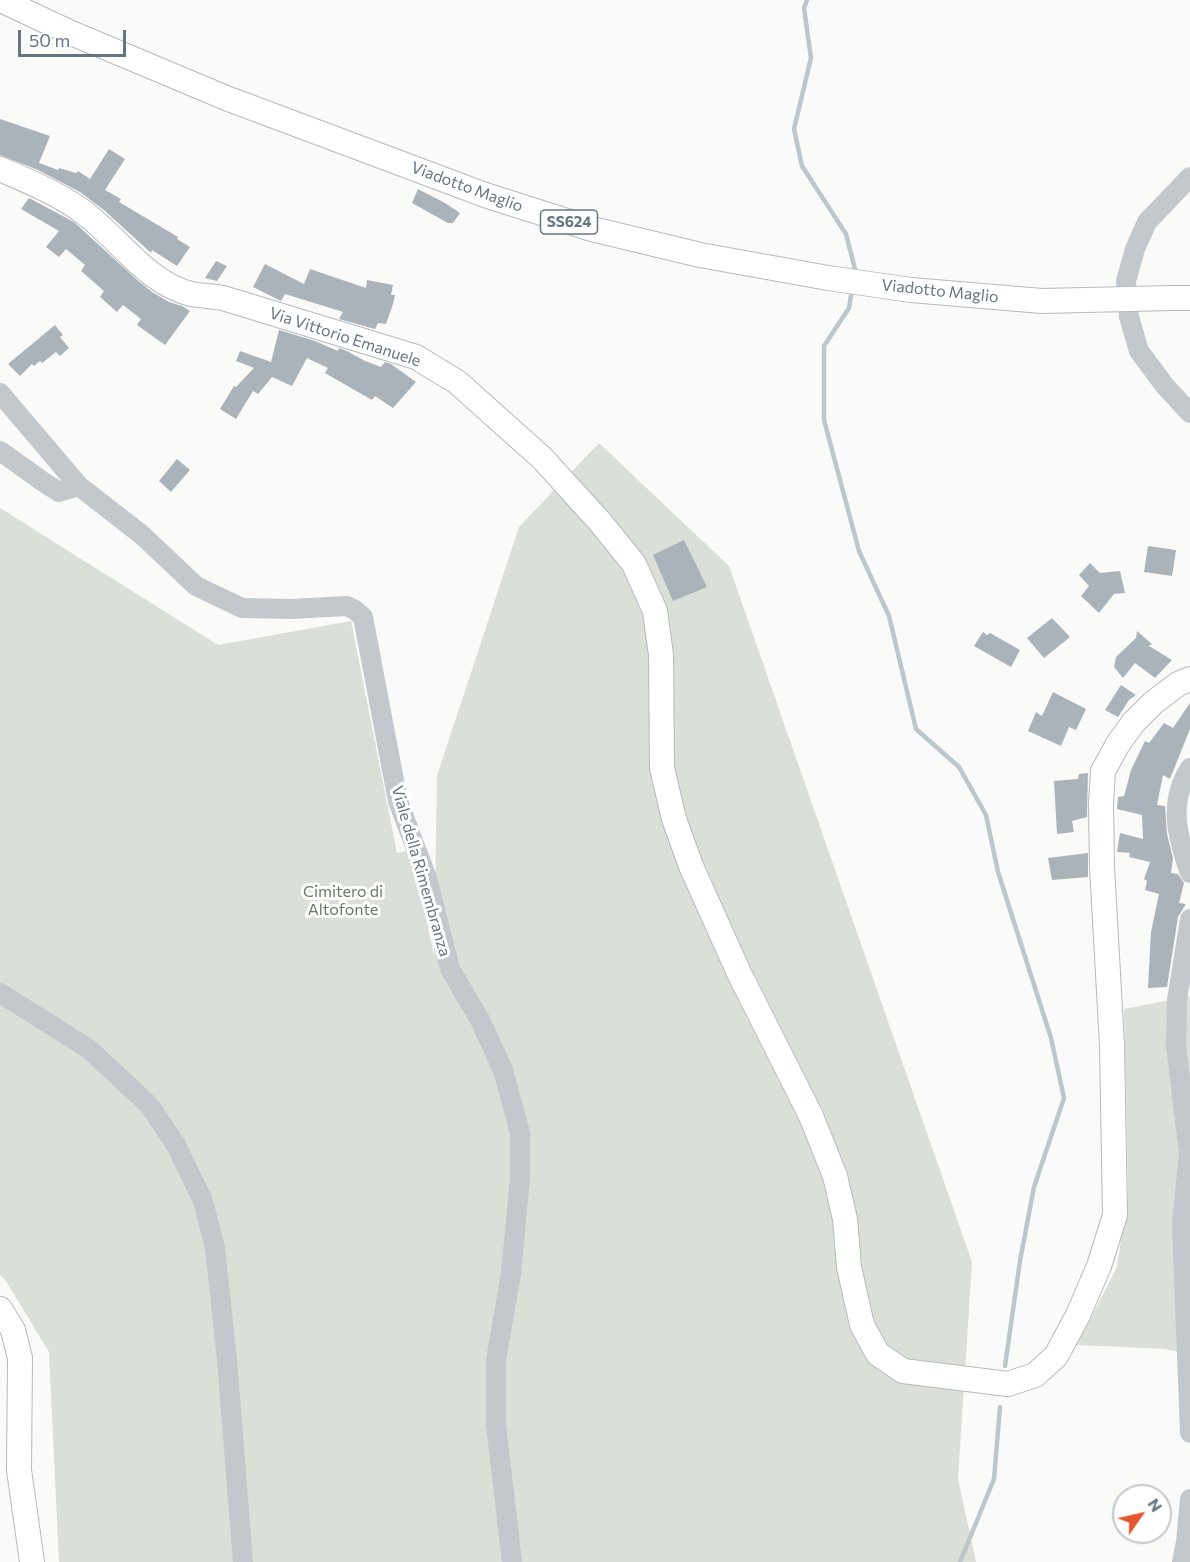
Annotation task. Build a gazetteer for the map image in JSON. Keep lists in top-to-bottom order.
{
  "streets": {
    "main road": ["Viadotto Maglio", "SS624", "Via Vittorio Emanuele"],
    "street": ["Viale della Rimembranza"]
  },
  "parks": ["Cimitero di Altofonte"],
  "scale_bar": "50 m",
  "north": "top right"
}
